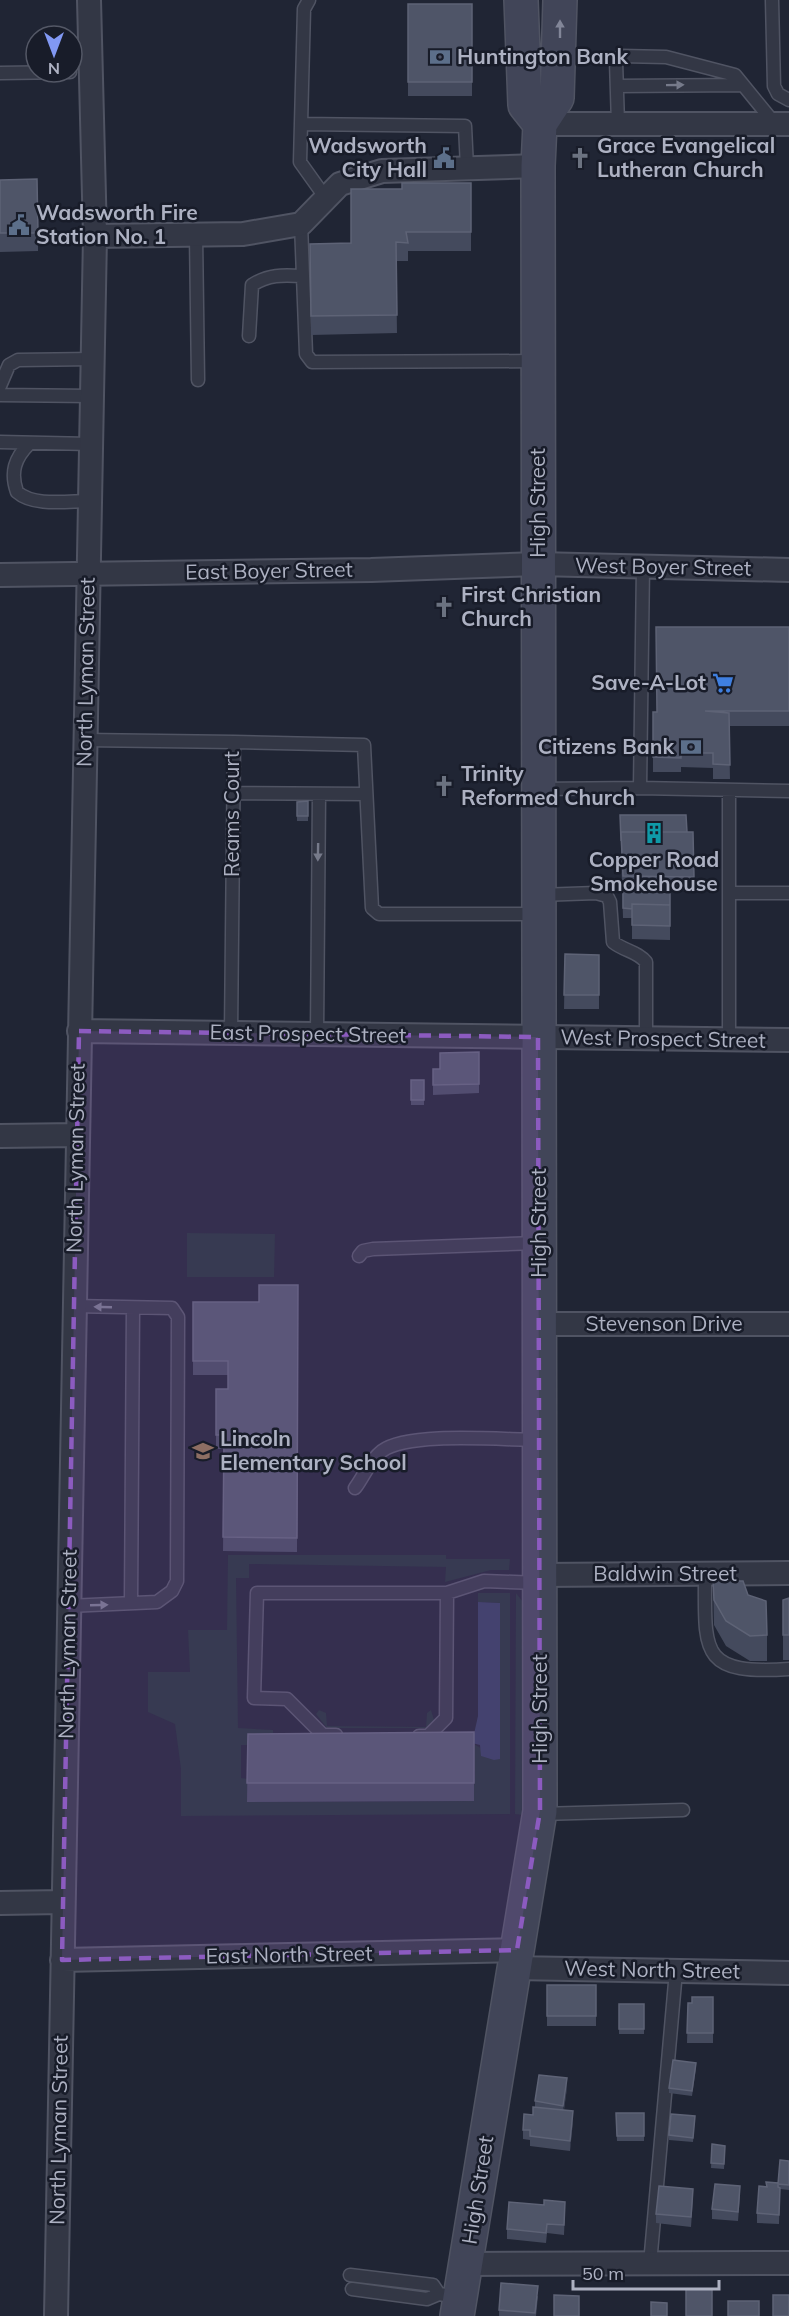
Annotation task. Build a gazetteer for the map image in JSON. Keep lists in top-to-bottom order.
{
  "streets": {
    "main road": ["High Street"],
    "street": [
      "West Boyer Street",
      "East Boyer Street",
      "North Lyman Street",
      "East Prospect Street",
      "West Prospect Street",
      "Stevenson Drive",
      "Baldwin Street",
      "East North Street",
      "West North Street"
    ],
    "lane": ["Reams Court"]
  },
  "crossings": [
    ["High Street", "West Boyer Street"],
    ["High Street", "East Boyer Street"],
    ["High Street", "East Prospect Street"],
    ["High Street", "West Prospect Street"],
    ["High Street", "Stevenson Drive"],
    ["High Street", "Baldwin Street"],
    ["High Street", "East North Street"],
    ["High Street", "West North Street"],
    ["West Boyer Street", "East Boyer Street"],
    ["East Boyer Street", "North Lyman Street"],
    ["North Lyman Street", "Reams Court"],
    ["North Lyman Street", "East Prospect Street"],
    ["North Lyman Street", "East North Street"],
    ["Reams Court", "East Prospect Street"],
    ["East Prospect Street", "West Prospect Street"],
    ["East North Street", "West North Street"]
  ],
  "places": {
    "bank": ["Huntington Bank", "Citizens Bank"],
    "public building": ["Wadsworth City Hall", "Wadsworth Fire Station No. 1"],
    "church": ["Grace Evangelical Lutheran Church", "First Christian Church", "Trinity Reformed Church"],
    "supermarket": ["Save-A-Lot"],
    "building": ["Copper Road Smokehouse"],
    "school or university": ["Lincoln Elementary School"]
  },
  "scale_bar": "50 m",
  "north": "bottom"
}
